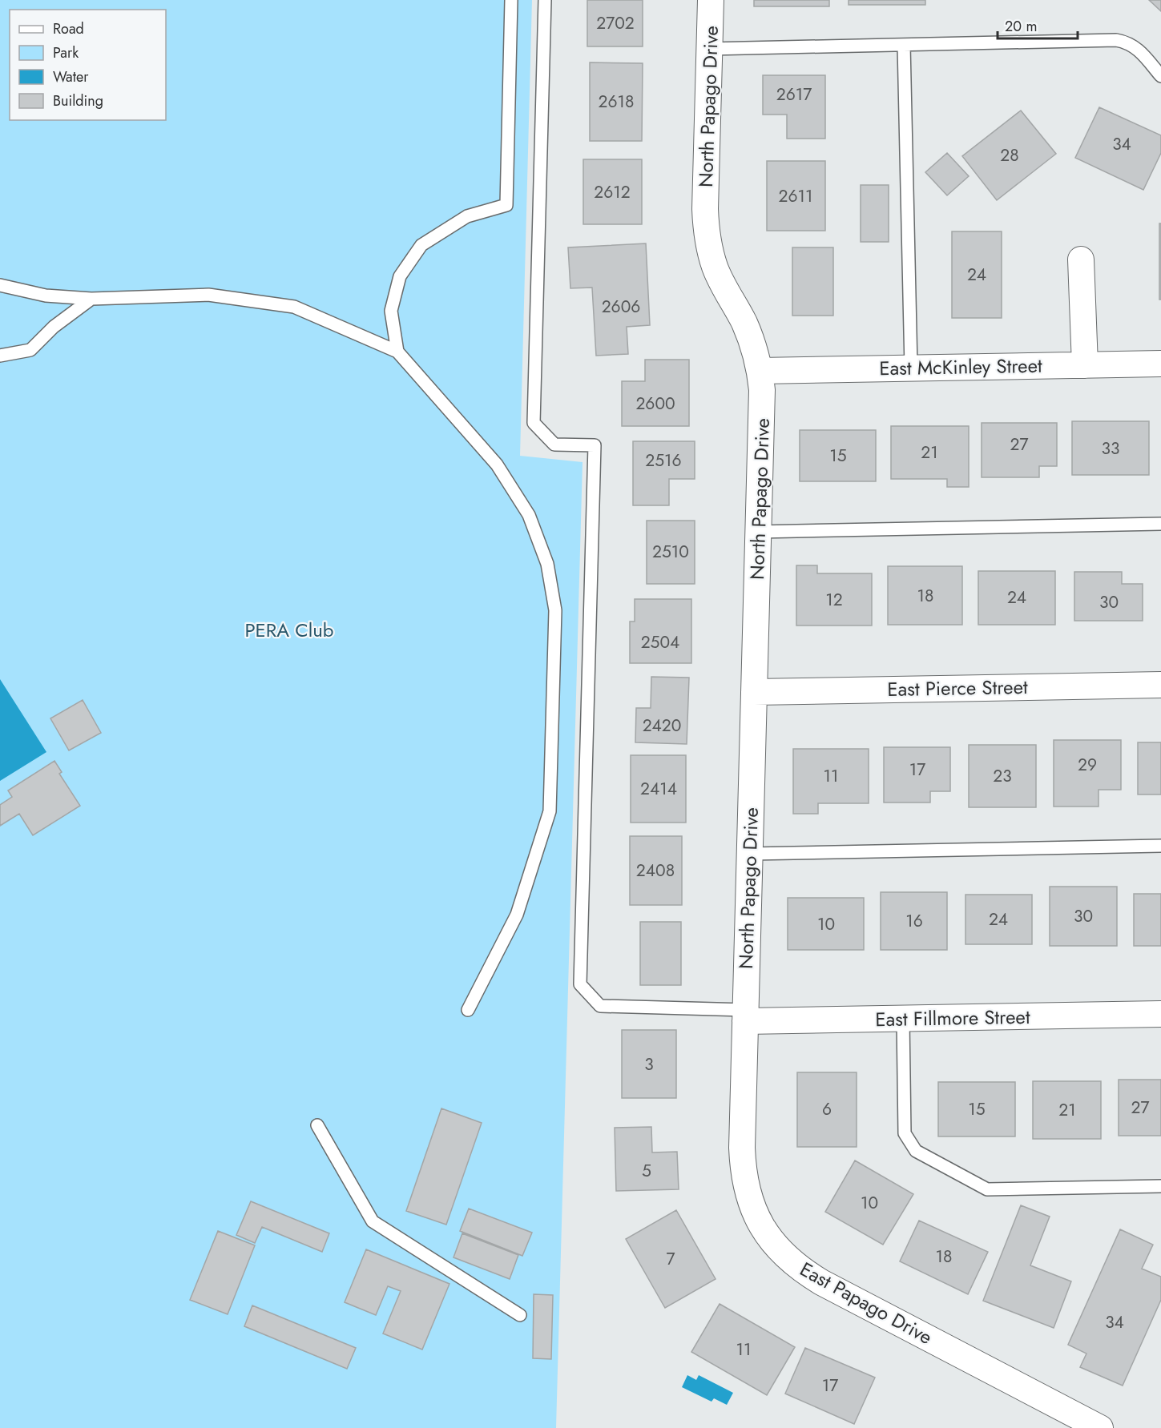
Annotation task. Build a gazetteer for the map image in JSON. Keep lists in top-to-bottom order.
{
  "streets": {
    "street": [
      "North Papago Drive",
      "East McKinley Street",
      "East Pierce Street",
      "East Fillmore Street",
      "East Papago Drive"
    ]
  },
  "crossings": [
    ["North Papago Drive", "East McKinley Street"],
    ["North Papago Drive", "East Pierce Street"],
    ["North Papago Drive", "East Fillmore Street"],
    ["North Papago Drive", "East Papago Drive"],
    ["East Fillmore Street", "East Papago Drive"]
  ],
  "parks": ["PERA Club"],
  "house_numbers": [
    "2702",
    "2617",
    "2618",
    "34",
    "28",
    "2612",
    "2611",
    "24",
    "2606",
    "2600",
    "27",
    "33",
    "21",
    "15",
    "2516",
    "2510",
    "18",
    "24",
    "12",
    "30",
    "2504",
    "2420",
    "29",
    "17",
    "11",
    "23",
    "2414",
    "2408",
    "30",
    "24",
    "16",
    "10",
    "3",
    "27",
    "6",
    "15",
    "21",
    "5",
    "10",
    "18",
    "7",
    "34",
    "11",
    "17"
  ],
  "legend": [
    "Road",
    "Park",
    "Water",
    "Building"
  ],
  "scale_bar": "20 m"
}
